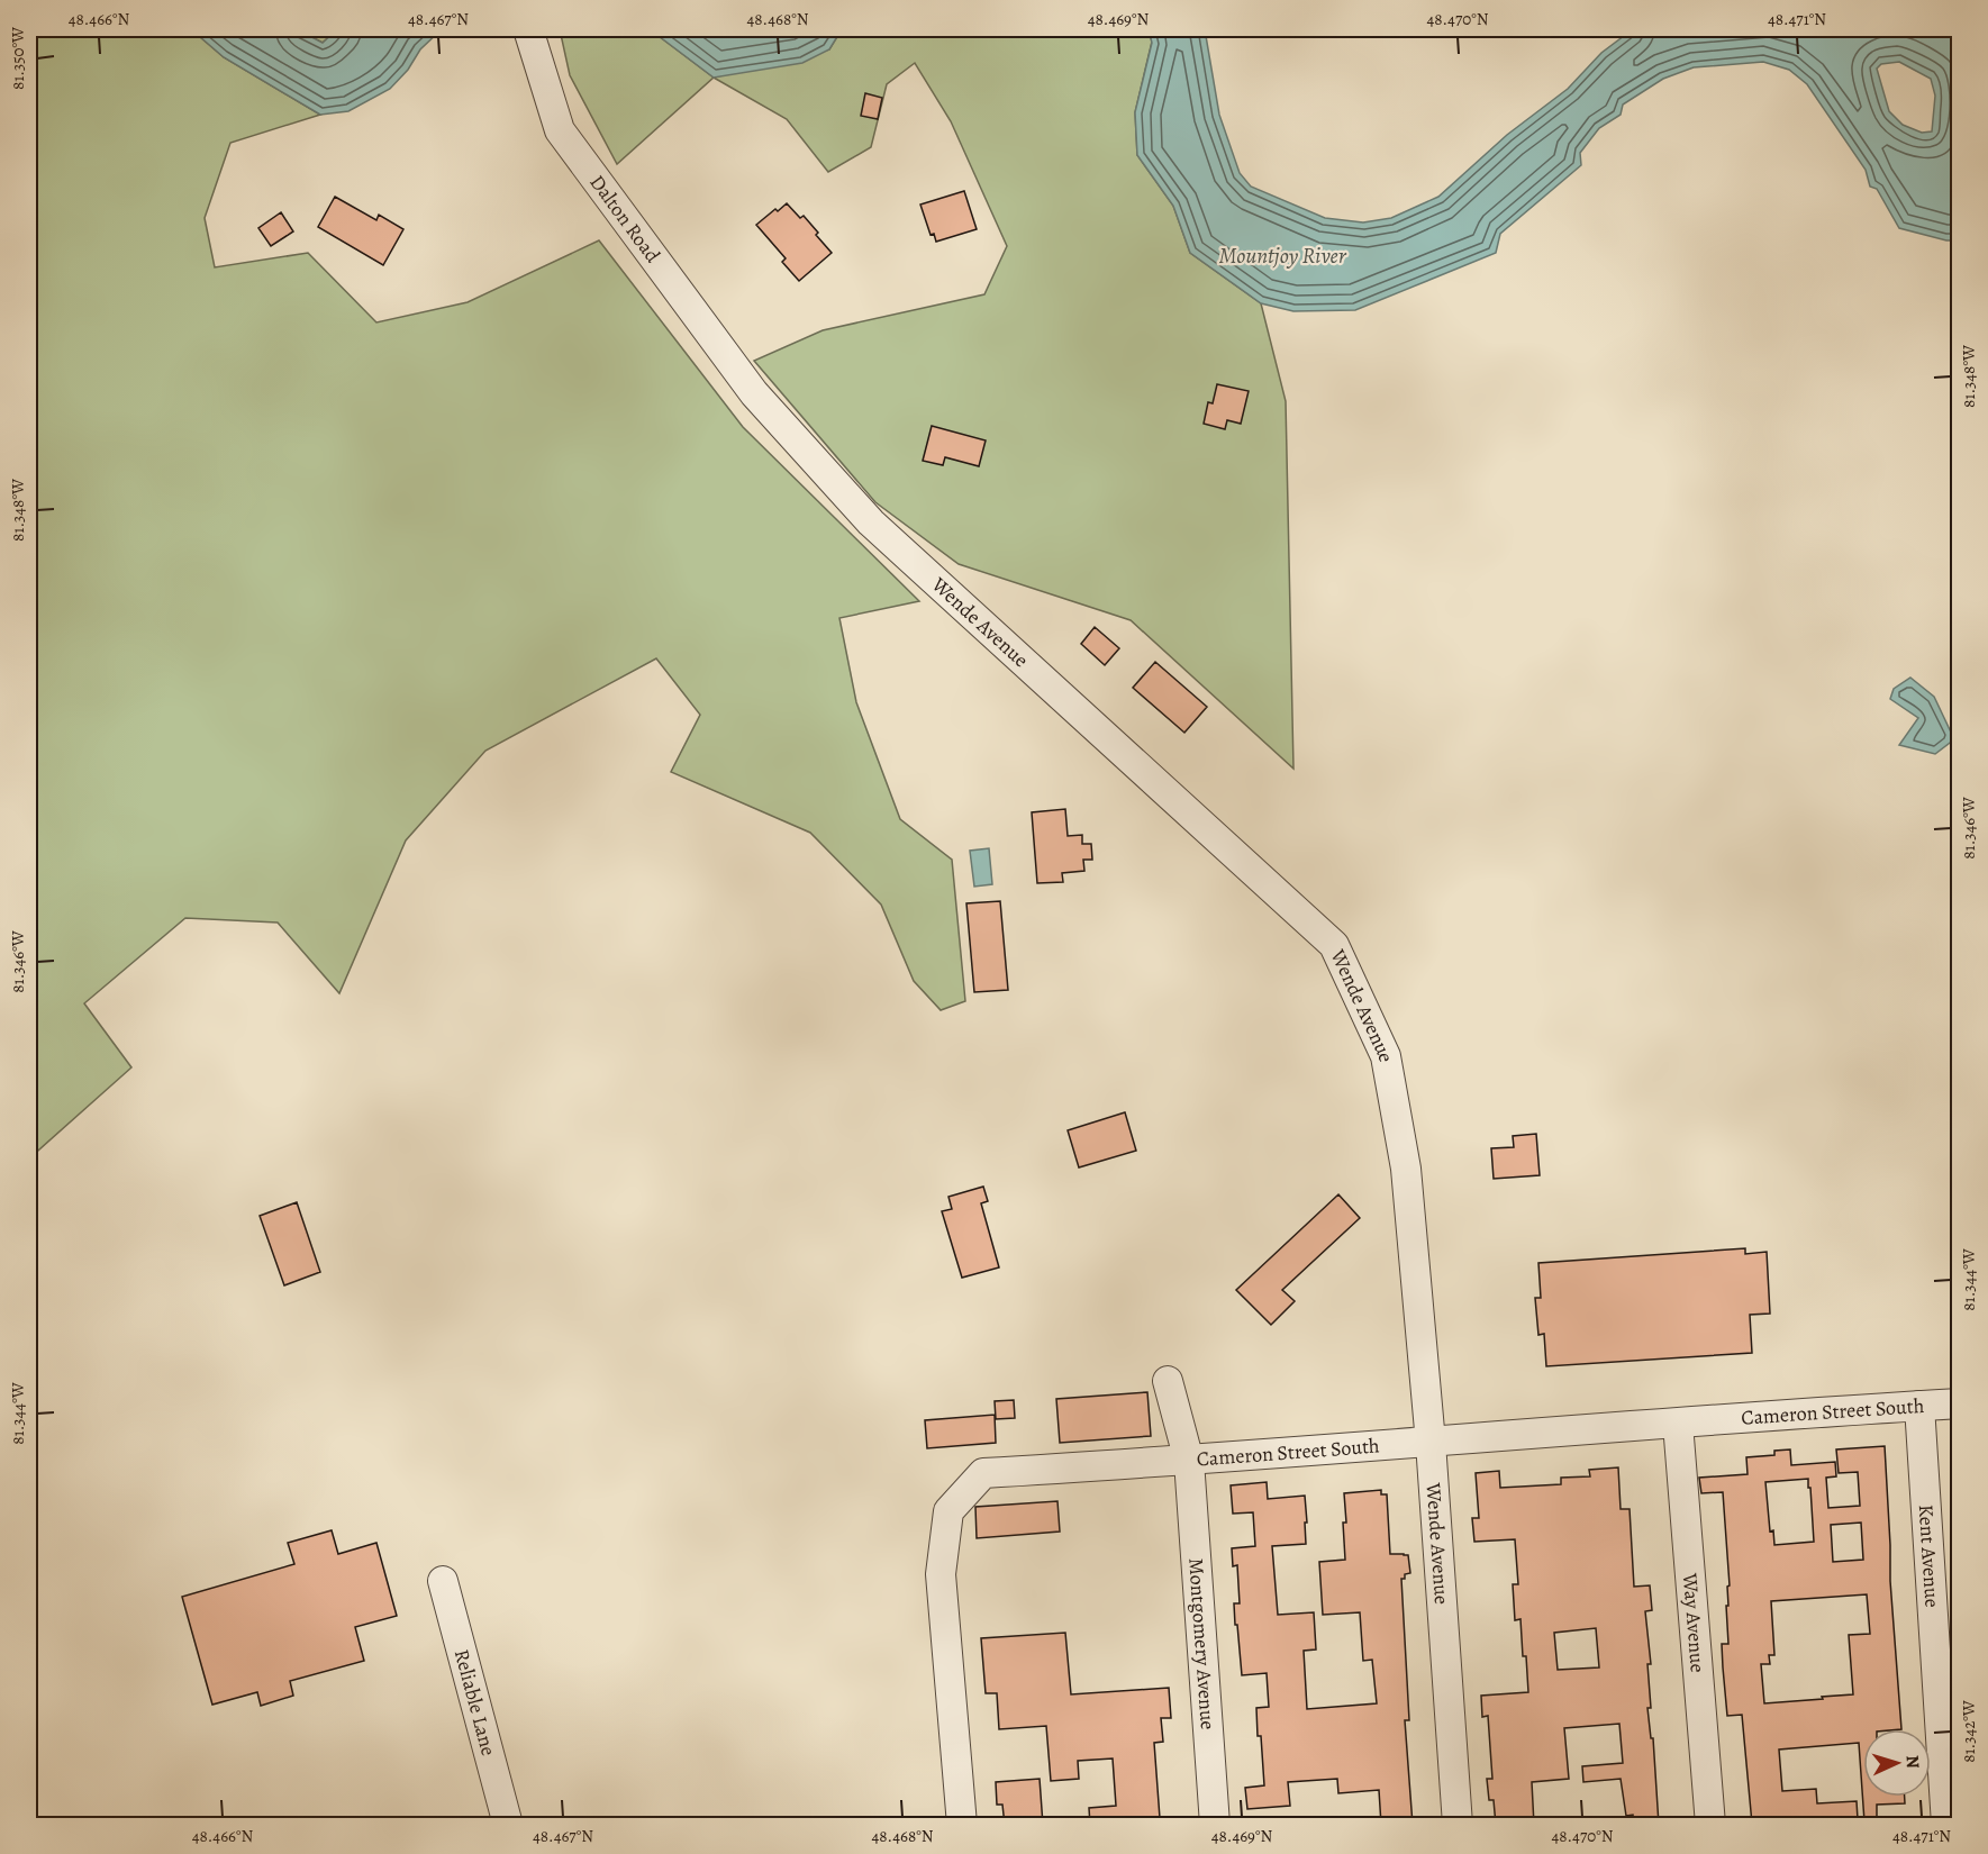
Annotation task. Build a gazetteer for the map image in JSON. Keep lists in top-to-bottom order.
{
  "streets": {
    "street": [
      "Dalton Road",
      "Wende Avenue",
      "Cameron Street South",
      "Kent Avenue",
      "Way Avenue",
      "Montgomery Avenue",
      "Reliable Lane"
    ]
  },
  "crossings": [
    ["Dalton Road", "Wende Avenue"],
    ["Wende Avenue", "Cameron Street South"],
    ["Cameron Street South", "Kent Avenue"],
    ["Cameron Street South", "Way Avenue"],
    ["Cameron Street South", "Montgomery Avenue"]
  ],
  "water": ["Mountjoy River"],
  "north": "right",
  "coordinates": [
    "48.466°N",
    "48.467°N",
    "48.468°N",
    "48.469°N",
    "48.470°N",
    "48.471°N",
    "81.350°W",
    "81.348°W",
    "81.346°W",
    "81.344°W",
    "81.342°W"
  ]
}
